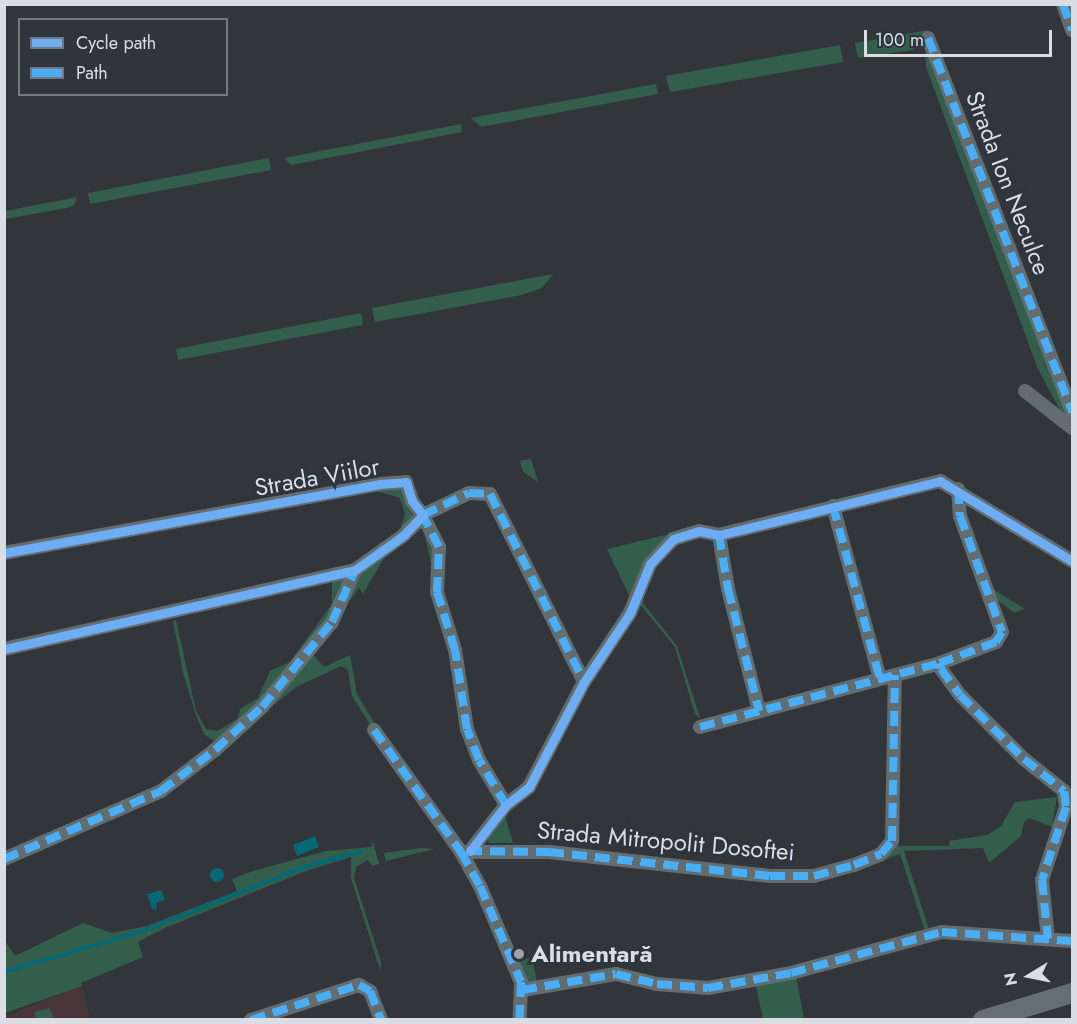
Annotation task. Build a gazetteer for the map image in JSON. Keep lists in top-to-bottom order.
{
  "streets": {
    "street": ["Strada Ion Neculce", "Strada Viilor", "Strada Mitropolit Dosoftei"]
  },
  "crossings": [
    ["Strada Viilor", "Strada Mitropolit Dosoftei"]
  ],
  "places": ["Alimentară"],
  "legend": ["Cycle path", "Path"],
  "scale_bar": "100 m",
  "north": "left"
}
